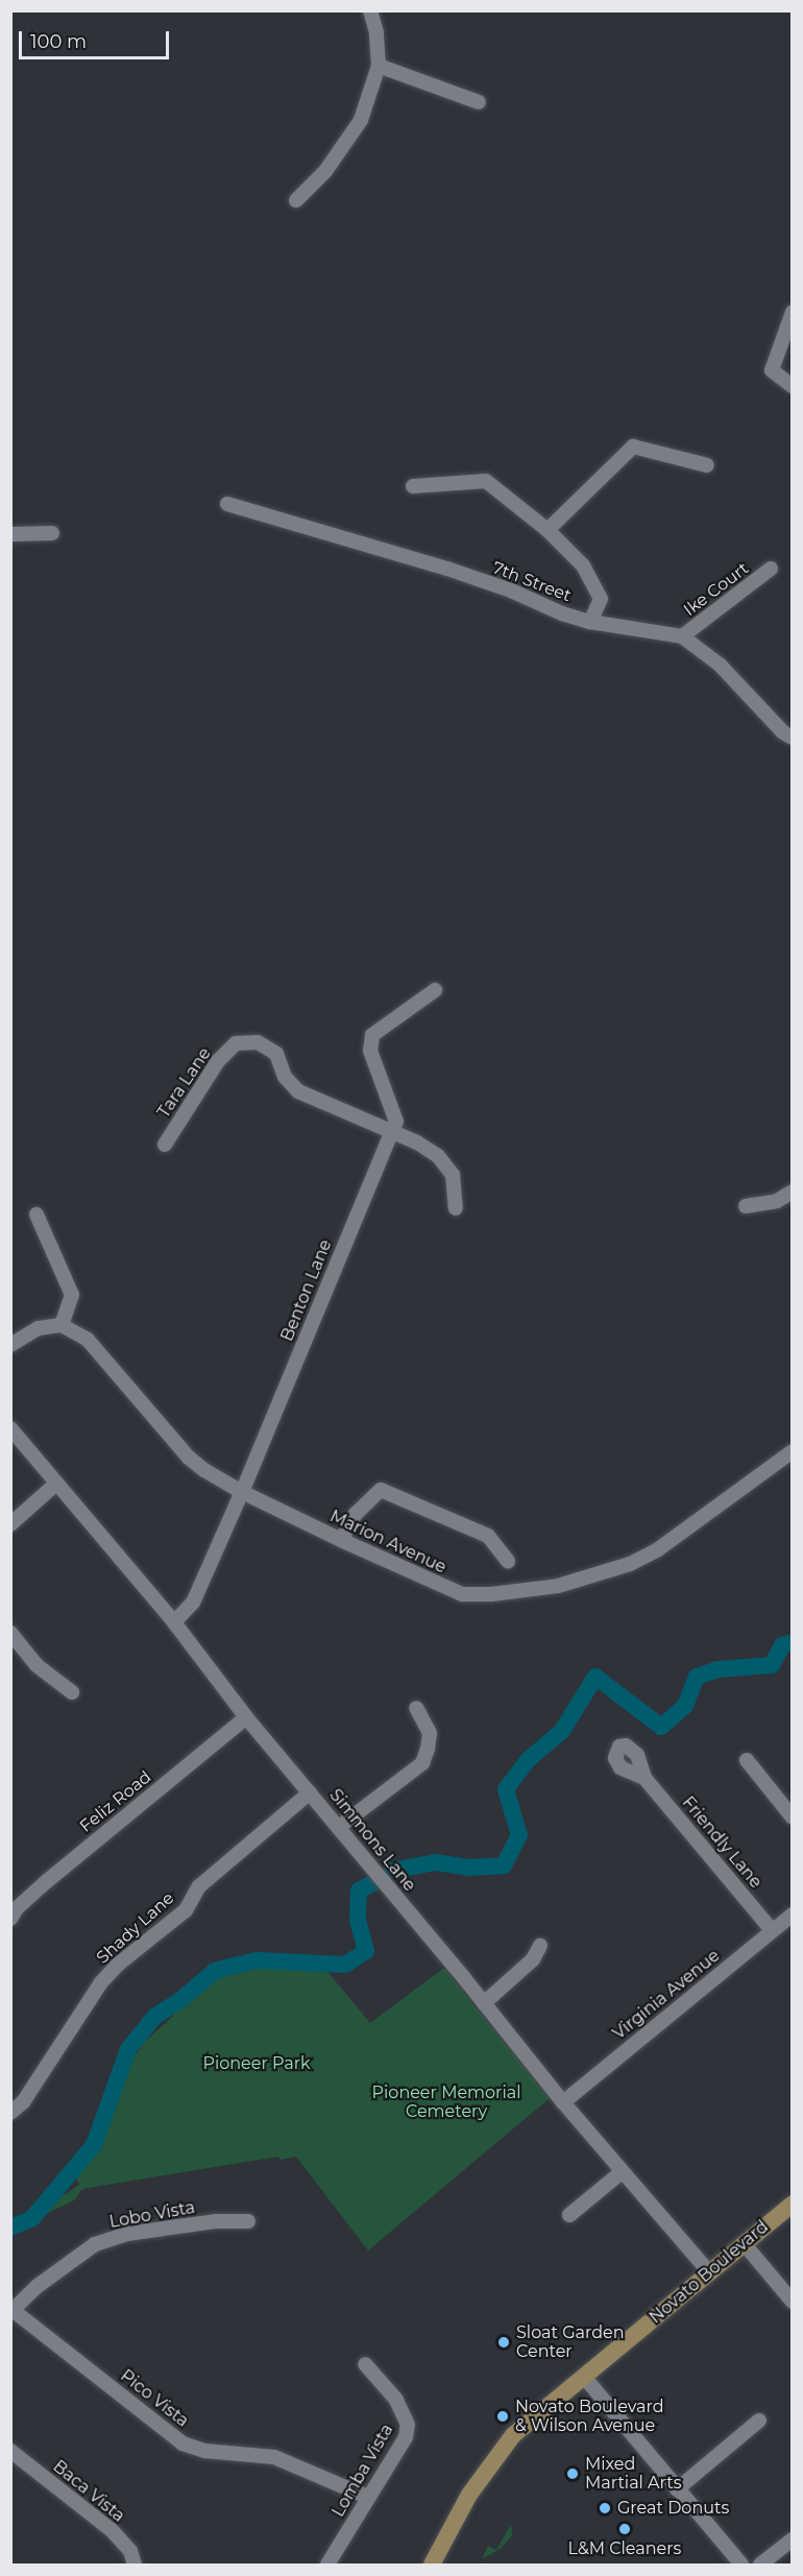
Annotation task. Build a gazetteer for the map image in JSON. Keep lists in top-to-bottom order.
{
  "streets": {
    "main road": ["Novato Boulevard"],
    "street": [
      "7th Street",
      "Ike Court",
      "Tara Lane",
      "Benton Lane",
      "Marion Avenue",
      "Feliz Road",
      "Simmons Lane",
      "Friendly Lane",
      "Shady Lane",
      "Virginia Avenue",
      "Lobo Vista",
      "Pico Vista",
      "Lomba Vista",
      "Baca Vista"
    ]
  },
  "crossings": [
    ["7th Street", "Ike Court"],
    ["Tara Lane", "Benton Lane"],
    ["Benton Lane", "Marion Avenue"],
    ["Benton Lane", "Simmons Lane"],
    ["Feliz Road", "Simmons Lane"],
    ["Simmons Lane", "Shady Lane"],
    ["Simmons Lane", "Virginia Avenue"],
    ["Simmons Lane", "Novato Boulevard"],
    ["Friendly Lane", "Virginia Avenue"],
    ["Lobo Vista", "Pico Vista"],
    ["Pico Vista", "Lomba Vista"]
  ],
  "parks": ["Pioneer Park", "Pioneer Memorial Cemetery"],
  "places": [
    "Sloat Garden Center",
    "Novato Boulevard & Wilson Avenue",
    "Mixed Martial Arts",
    "Great Donuts",
    "L&M Cleaners"
  ],
  "scale_bar": "100 m"
}
